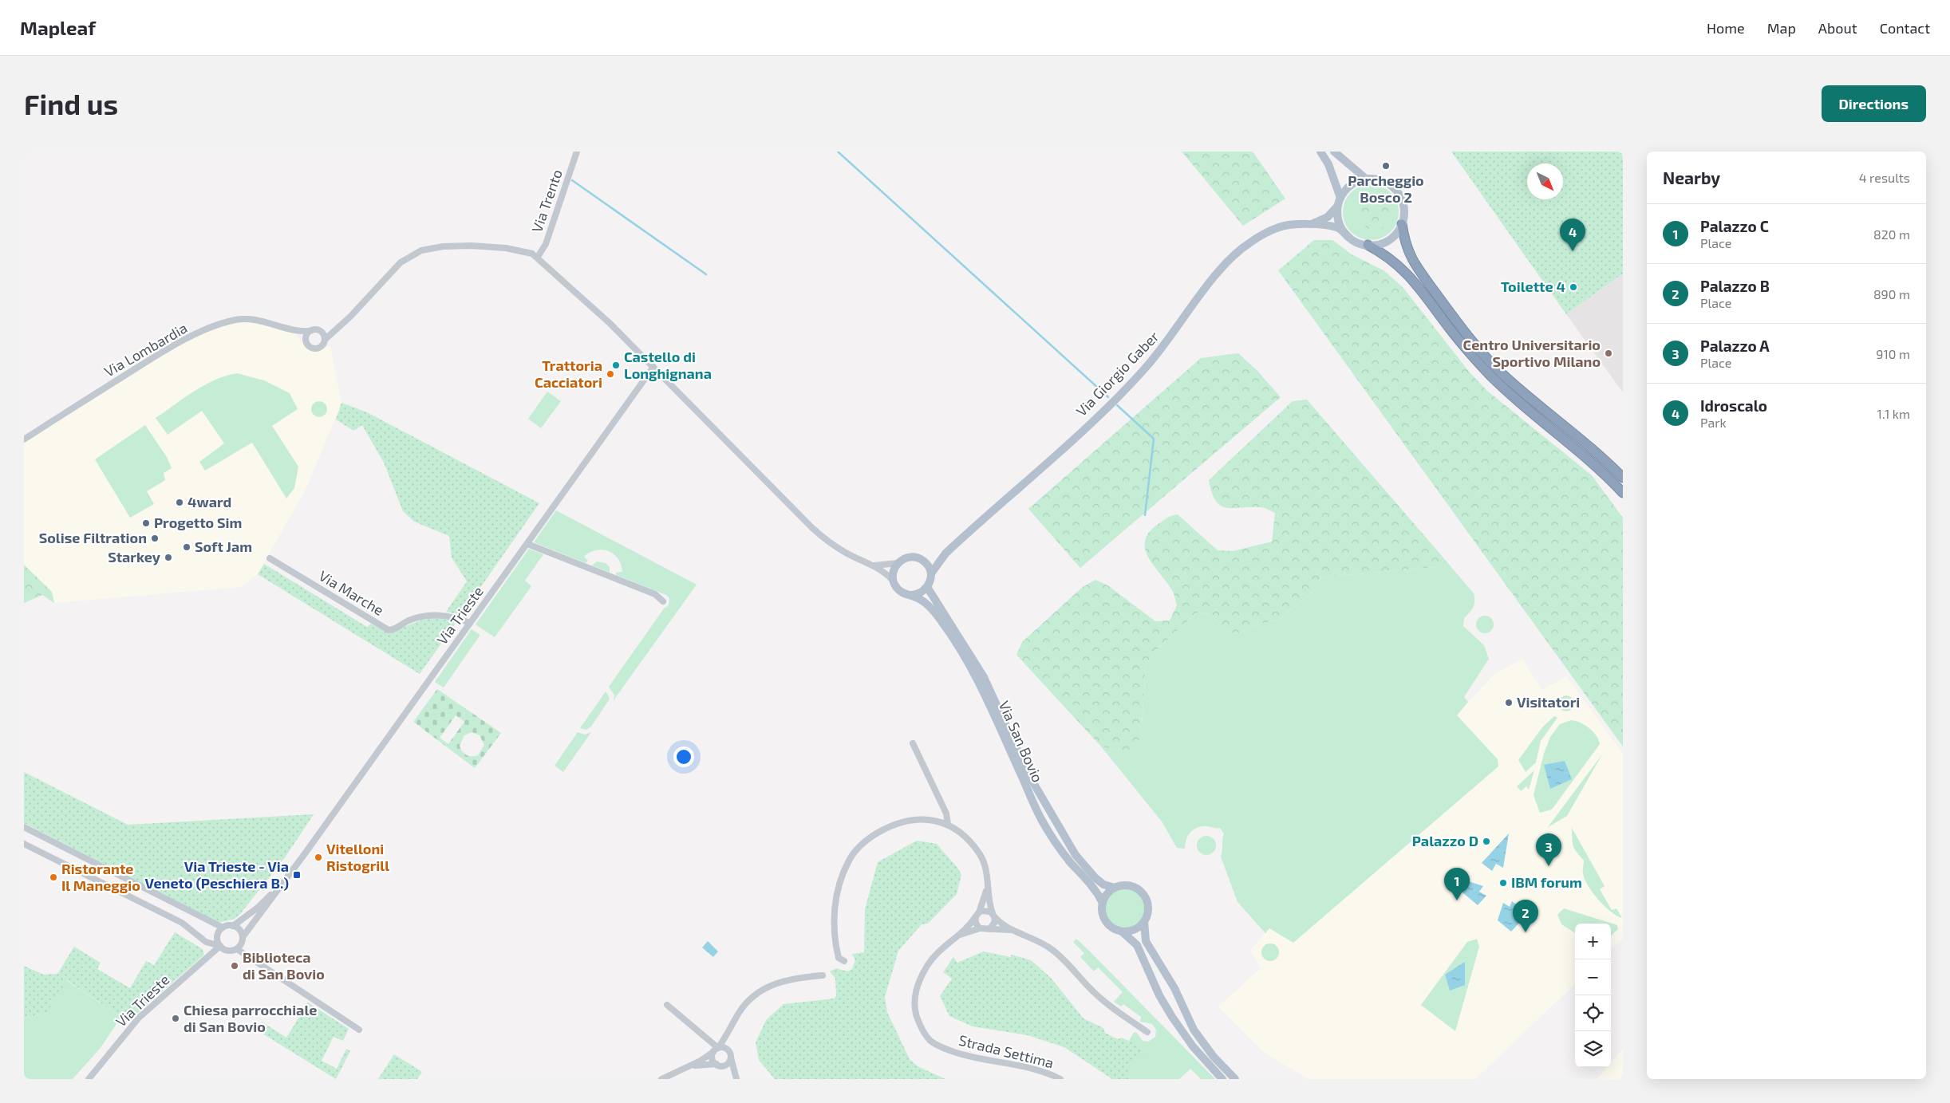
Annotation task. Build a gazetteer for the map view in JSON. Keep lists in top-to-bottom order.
{
  "streets": {
    "main road": ["Via Giorgio Gaber", "Via San Bovio"],
    "street": [
      "Via Trento",
      "Via Lombardia",
      "Via Marche",
      "Via Trieste",
      "Strada Settima"
    ]
  },
  "crossings": [
    ["Via Giorgio Gaber", "Via San Bovio"],
    ["Via Marche", "Via Trieste"]
  ],
  "places": {
    "other": [
      "Parcheggio Bosco 2",
      "Toilette 4",
      "Centro Universitario Sportivo Milano",
      "Castello di Longhignana",
      "Trattoria Cacciatori",
      "4ward",
      "Progetto Sim",
      "Solise Filtration",
      "Soft Jam",
      "Starkey",
      "Visitatori",
      "Palazzo D",
      "Vitelloni Ristogrill",
      "Ristorante Il Maneggio",
      "IBM forum",
      "Biblioteca di San Bovio",
      "Chiesa parrocchiale di San Bovio"
    ],
    "transit": ["Via Trieste - Via Veneto (Peschiera B.)"]
  },
  "north": "bottom right",
  "page": {
    "header": "Mapleaf",
    "nav": [
      "Home",
      "Map",
      "About",
      "Contact"
    ],
    "buttons": "Directions",
    "title": "Find us",
    "heading": ["Nearby", "4 results"],
    "list": [
      {
        "mark": "1",
        "name": "Palazzo C",
        "note": "Place",
        "value": "820 m"
      },
      {
        "mark": "2",
        "name": "Palazzo B",
        "note": "Place",
        "value": "890 m"
      },
      {
        "mark": "3",
        "name": "Palazzo A",
        "note": "Place",
        "value": "910 m"
      },
      {
        "mark": "4",
        "name": "Idroscalo",
        "note": "Park",
        "value": "1.1 km"
      }
    ],
    "pins": [
      "4",
      "3",
      "1",
      "2"
    ],
    "map_buttons": ["+", "−"]
  }
}
